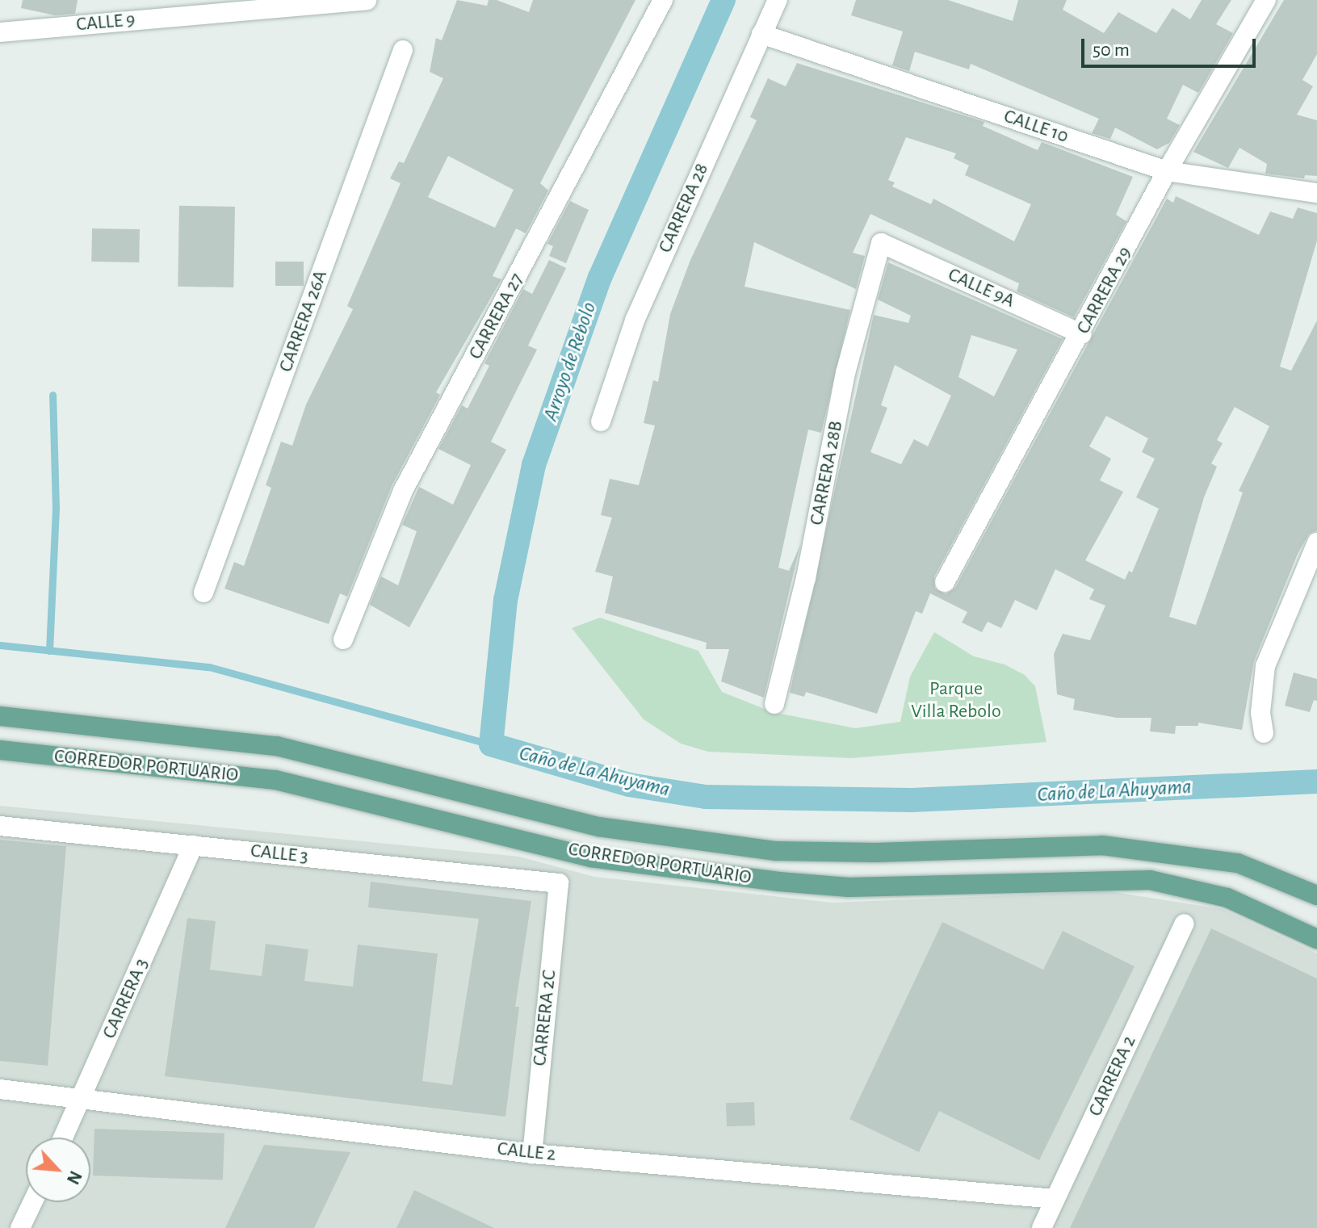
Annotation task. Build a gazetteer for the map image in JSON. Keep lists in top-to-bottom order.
{
  "streets": {
    "main road": ["CORREDOR PORTUARIO"],
    "street": [
      "CALLE 9",
      "CALLE 10",
      "CARRERA 28",
      "CALLE 9A",
      "CARRERA 29",
      "CARRERA 27",
      "CARRERA 26A",
      "CARRERA 28B",
      "CALLE 3",
      "CARRERA 3",
      "CARRERA 2C",
      "CARRERA 2",
      "CALLE 2"
    ]
  },
  "crossings": [
    ["CALLE 10", "CARRERA 28"],
    ["CALLE 10", "CARRERA 29"],
    ["CALLE 9A", "CARRERA 29"],
    ["CALLE 9A", "CARRERA 28B"],
    ["CALLE 3", "CARRERA 3"],
    ["CALLE 3", "CARRERA 2C"],
    ["CARRERA 3", "CALLE 2"],
    ["CARRERA 2C", "CALLE 2"],
    ["CARRERA 2", "CALLE 2"]
  ],
  "water": ["Arroyo de Rebolo", "Caño de La Ahuyama"],
  "parks": ["Parque Villa Rebolo"],
  "scale_bar": "50 m",
  "north": "bottom right"
}
